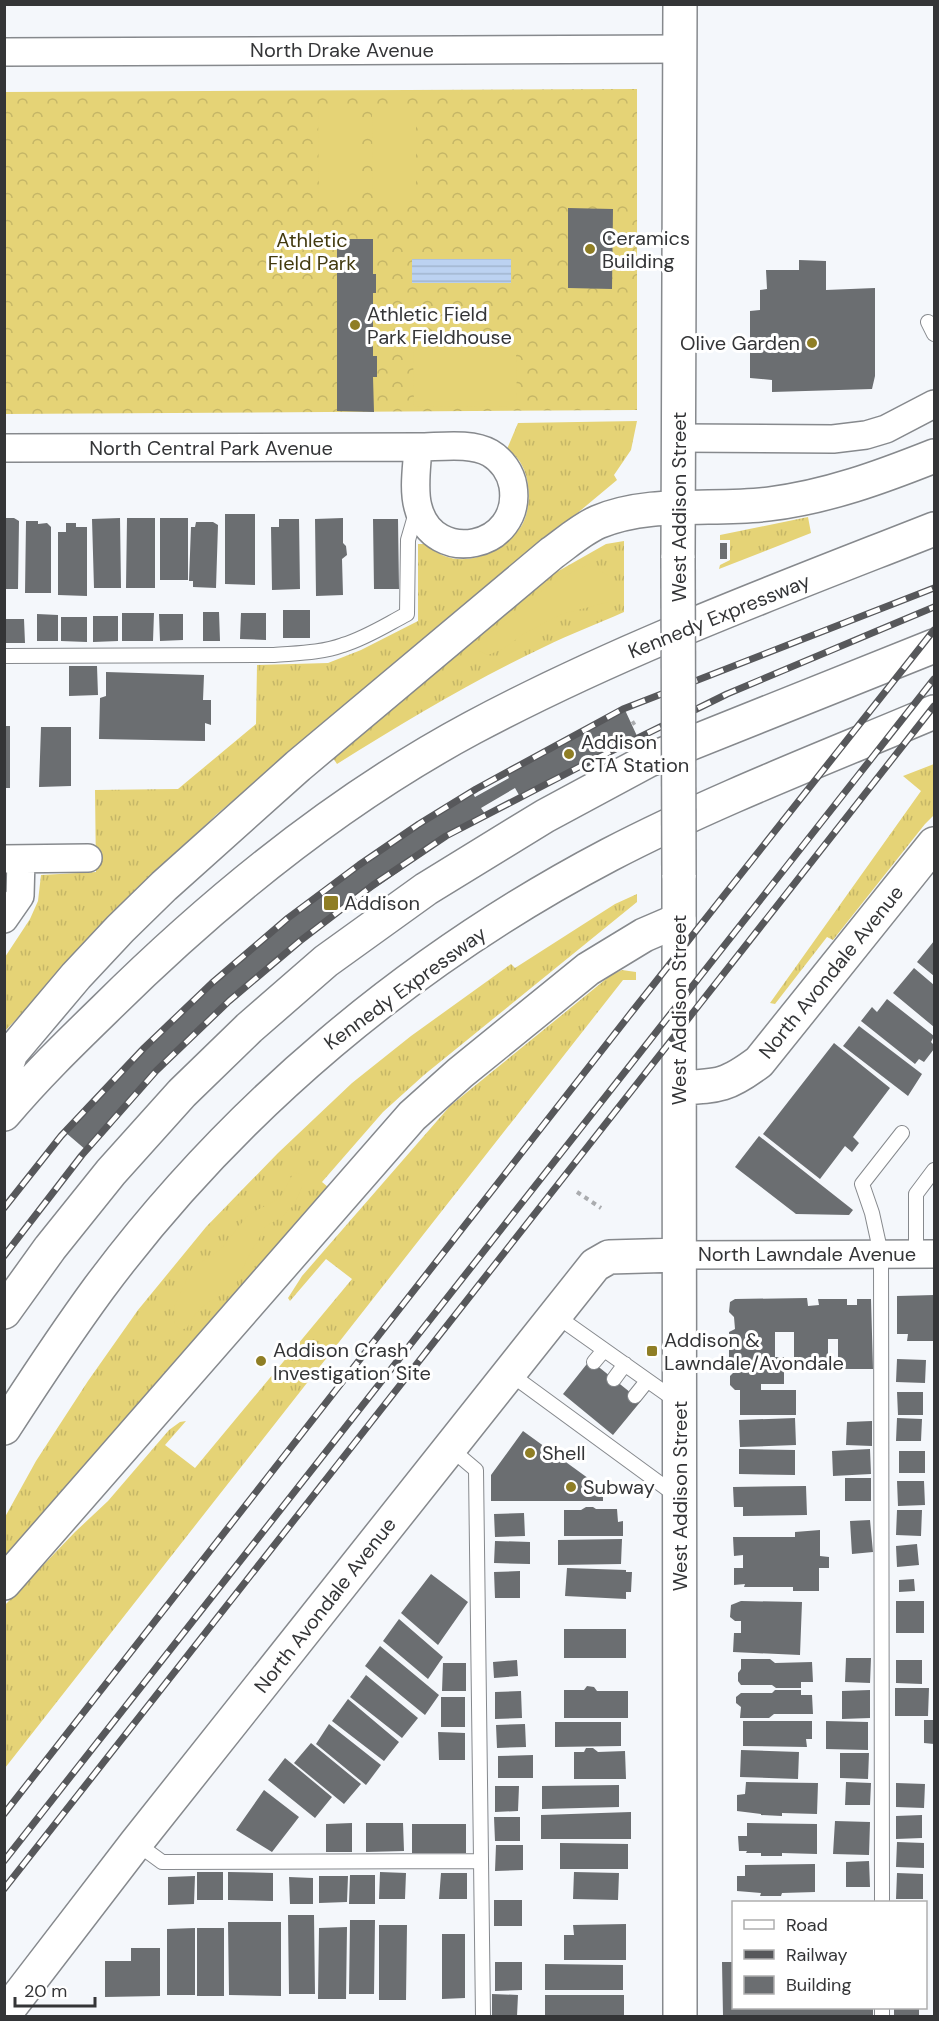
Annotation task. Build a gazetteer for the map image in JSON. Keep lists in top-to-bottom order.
{
  "streets": {
    "main road": ["West Addison Street", "Kennedy Expressway", "North Avondale Avenue"],
    "street": ["North Drake Avenue", "North Central Park Avenue", "North Lawndale Avenue"]
  },
  "crossings": [
    ["North Drake Avenue", "West Addison Street"],
    ["West Addison Street", "North Avondale Avenue"],
    ["West Addison Street", "North Lawndale Avenue"],
    ["North Avondale Avenue", "North Lawndale Avenue"]
  ],
  "parks": ["Athletic Field Park"],
  "places": {
    "other": [
      "Ceramics Building",
      "Athletic Field Park Fieldhouse",
      "Olive Garden",
      "Addison CTA Station",
      "Addison Crash Investigation Site",
      "Shell",
      "Subway"
    ],
    "transit": ["Addison", "Addison & Lawndale/Avondale"]
  },
  "legend": ["Road", "Railway", "Building"],
  "scale_bar": "20 m"
}
